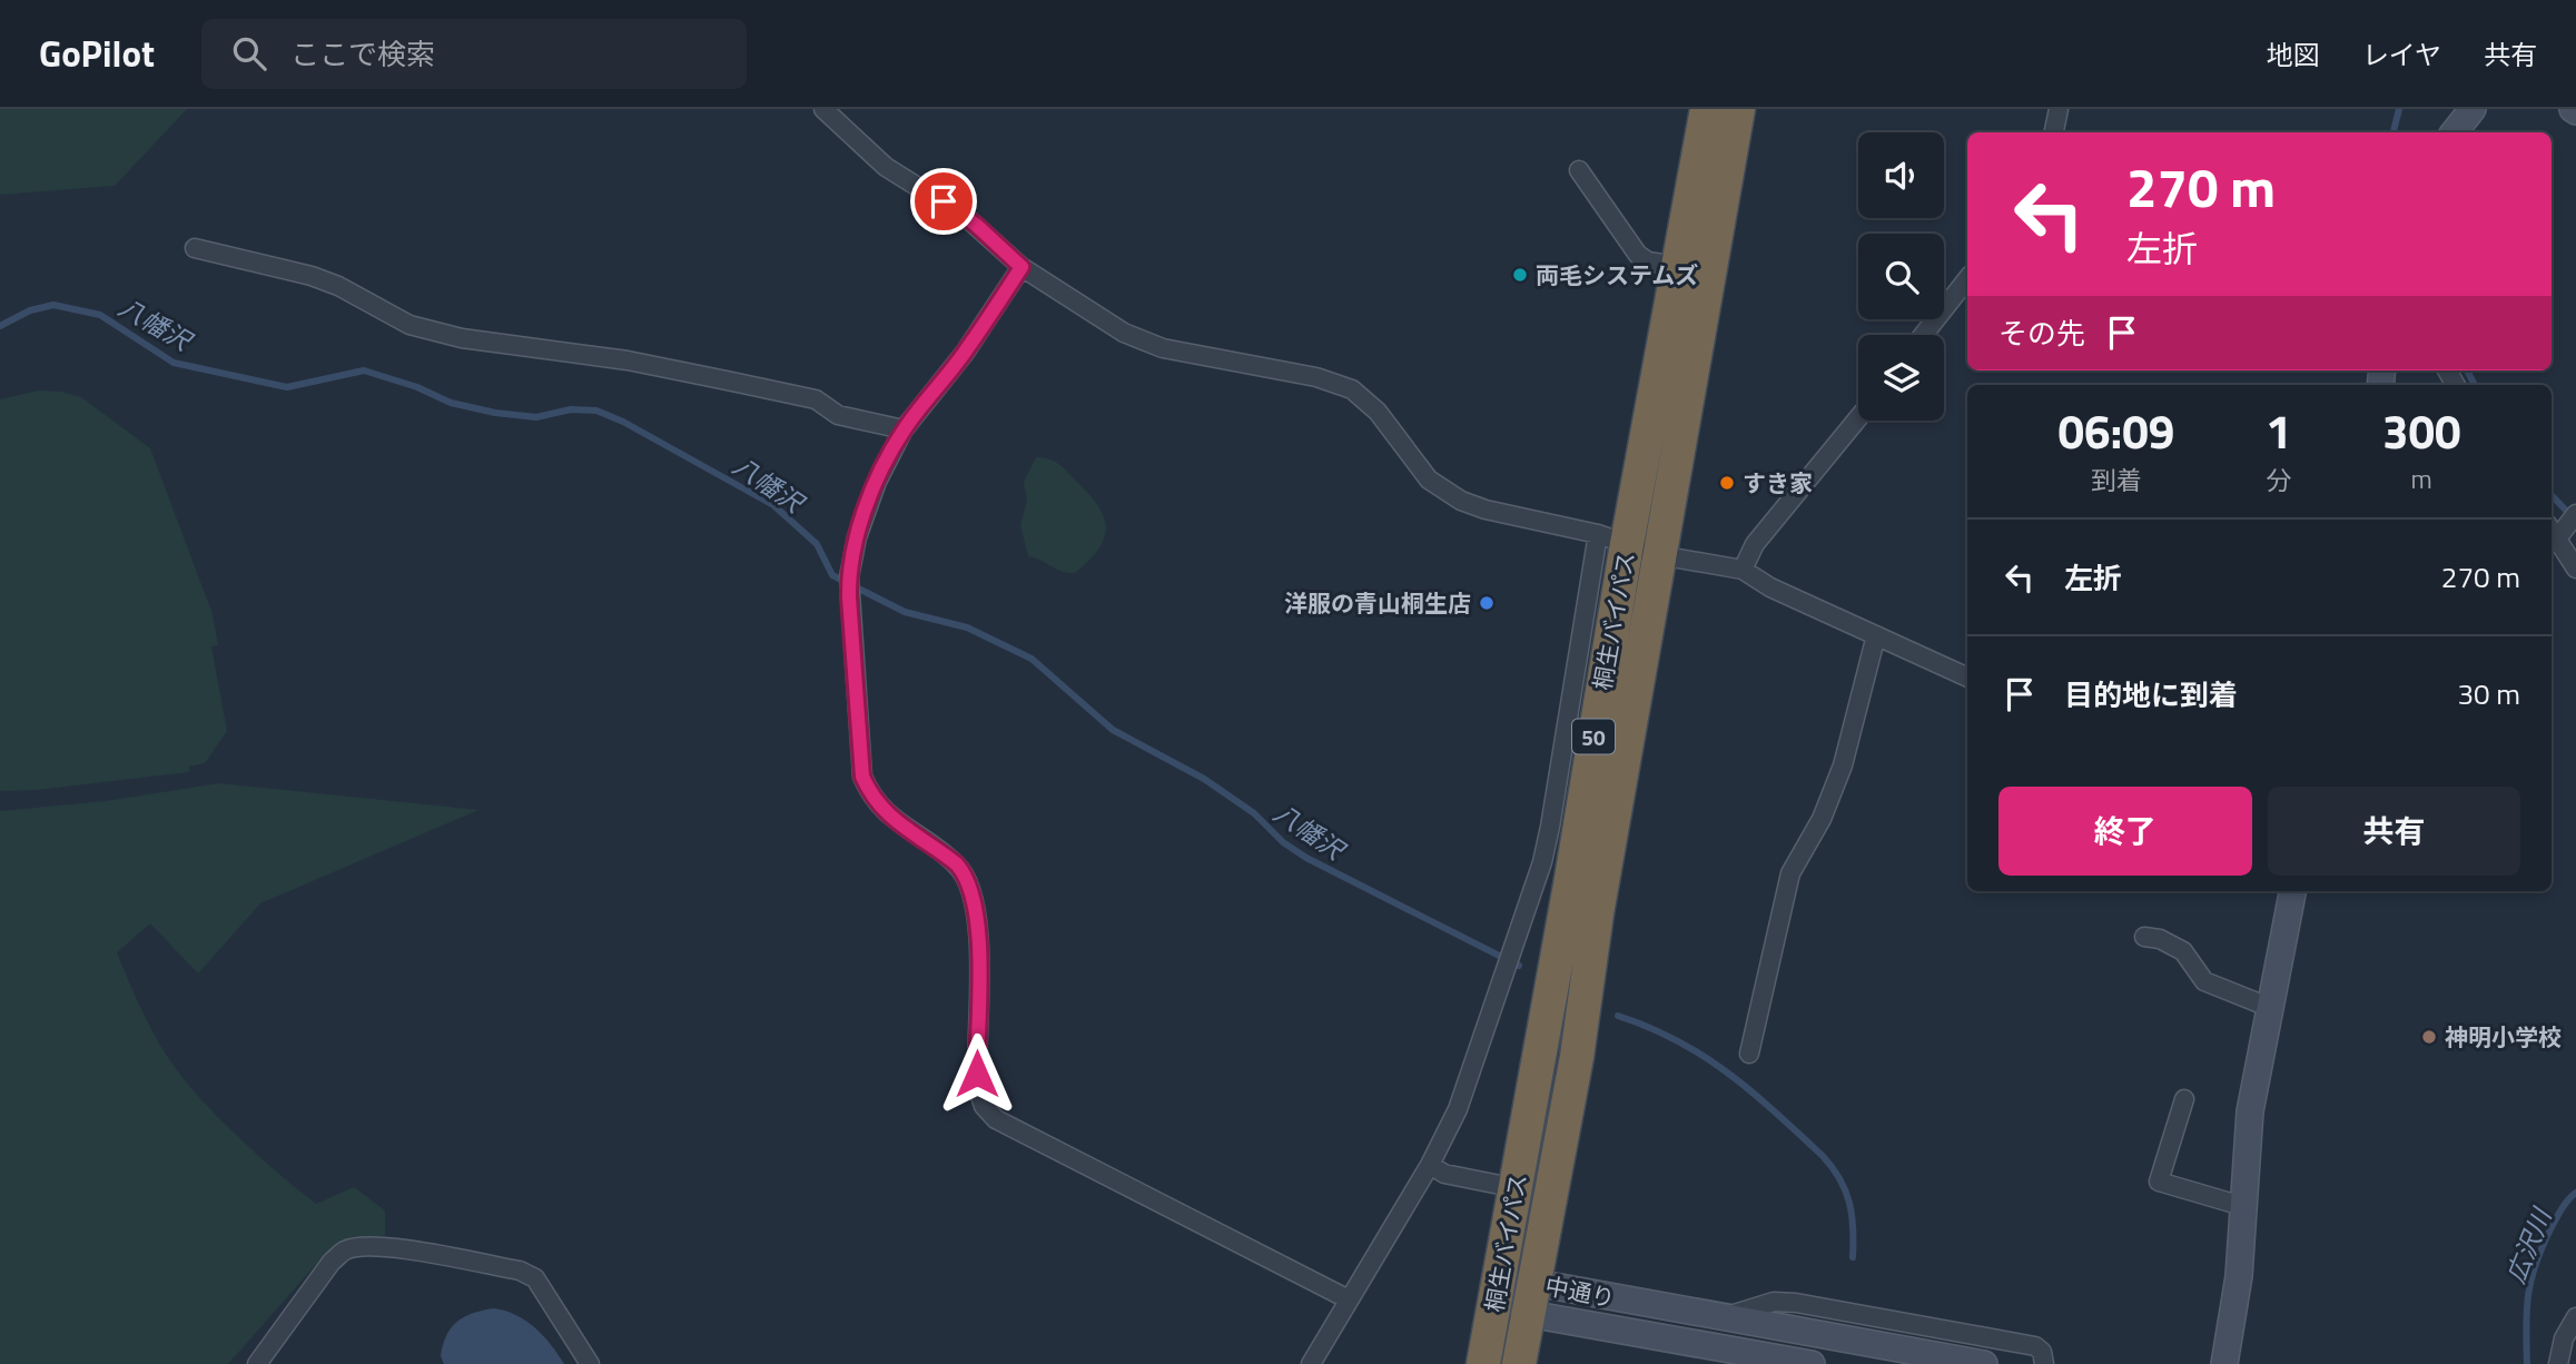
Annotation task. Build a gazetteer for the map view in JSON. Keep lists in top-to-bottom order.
{
  "streets": {
    "highway": ["桐生バイパス", "50"],
    "street": ["中通り"]
  },
  "crossings": [
    ["桐生バイパス", "中通り"]
  ],
  "water": ["八幡沢", "広沢川"],
  "places": [
    "両毛システムズ",
    "すき家",
    "洋服の青山桐生店",
    "神明小学校"
  ],
  "page": {
    "header": "GoPilot",
    "search": "ここで検索",
    "nav": ["地図", "レイヤ", "共有"],
    "turn": ["270 m", "左折"],
    "then": "その先",
    "eta": [
      "06:09",
      "到着",
      "1",
      "分",
      "300",
      "m"
    ],
    "list": [
      {
        "name": "左折",
        "value": "270 m"
      },
      {
        "name": "目的地に到着",
        "value": "30 m"
      }
    ],
    "buttons": ["終了", "共有"]
  }
}
